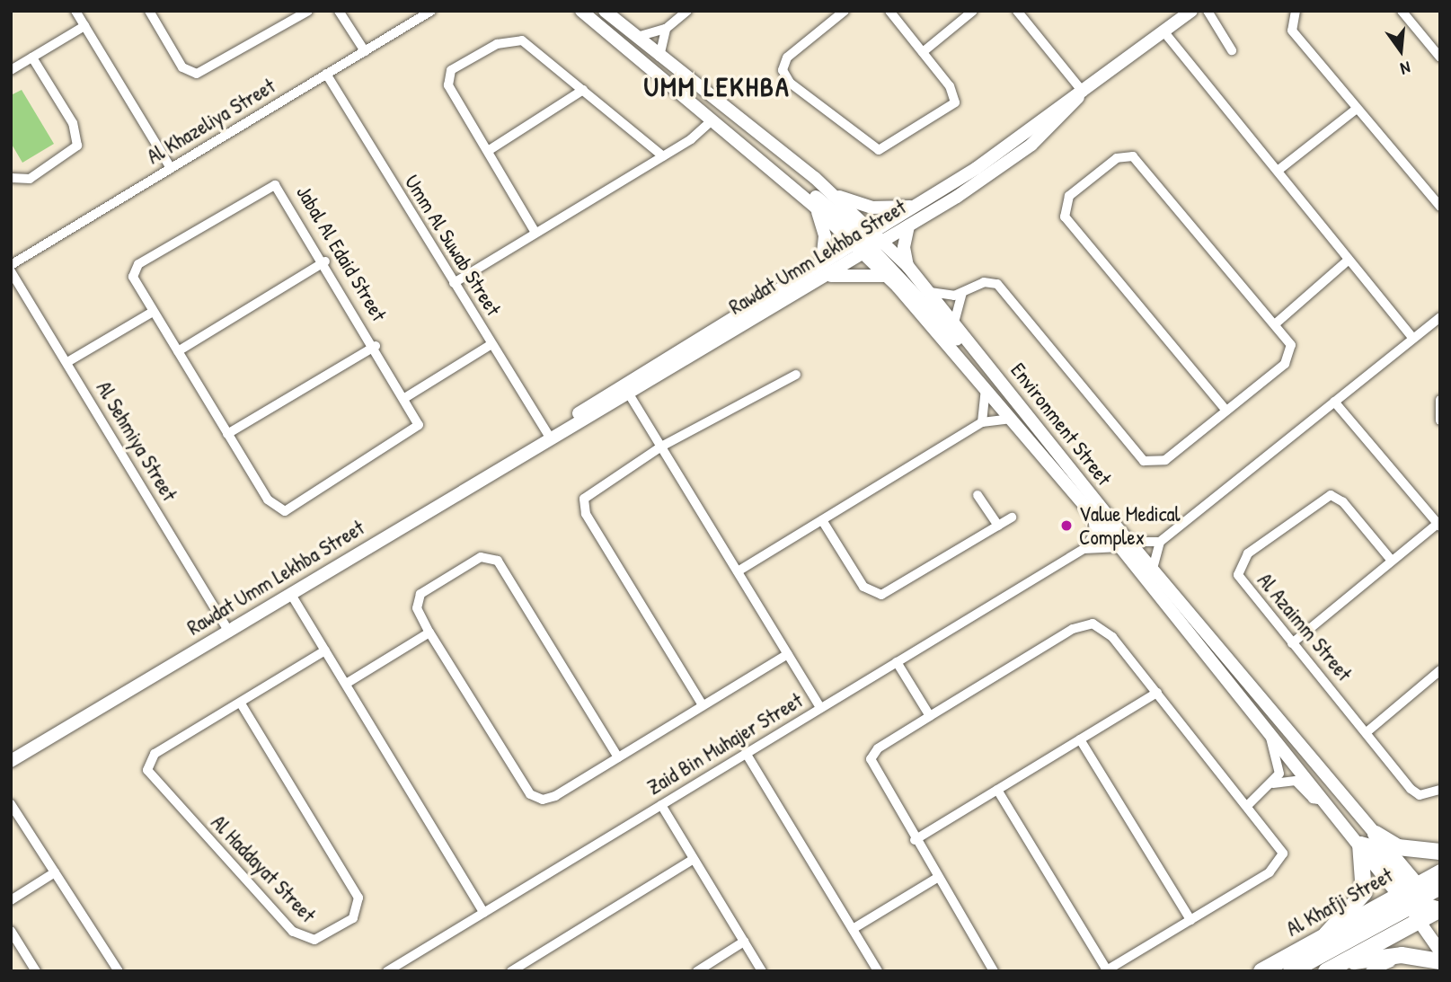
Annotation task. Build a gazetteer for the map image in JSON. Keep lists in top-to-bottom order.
{
  "streets": {
    "highway": ["Al Khafji Street"],
    "street": [
      "Al Khazeliya Street",
      "Umm Al Suwab Street",
      "Jabal Al Edaid Street",
      "Rawdat Umm Lekhba Street",
      "Environment Street",
      "Al Sehmiya Street",
      "Al Azaimm Street",
      "Zaid Bin Muhajer Street",
      "Al Haddayat Street"
    ]
  },
  "crossings": [
    ["Al Khazeliya Street", "Umm Al Suwab Street"],
    ["Umm Al Suwab Street", "Rawdat Umm Lekhba Street"],
    ["Rawdat Umm Lekhba Street", "Environment Street"],
    ["Rawdat Umm Lekhba Street", "Al Sehmiya Street"],
    ["Environment Street", "Zaid Bin Muhajer Street"],
    ["Environment Street", "Al Khafji Street"]
  ],
  "districts": ["UMM LEKHBA"],
  "places": ["Value Medical Complex"],
  "north": "bottom"
}
